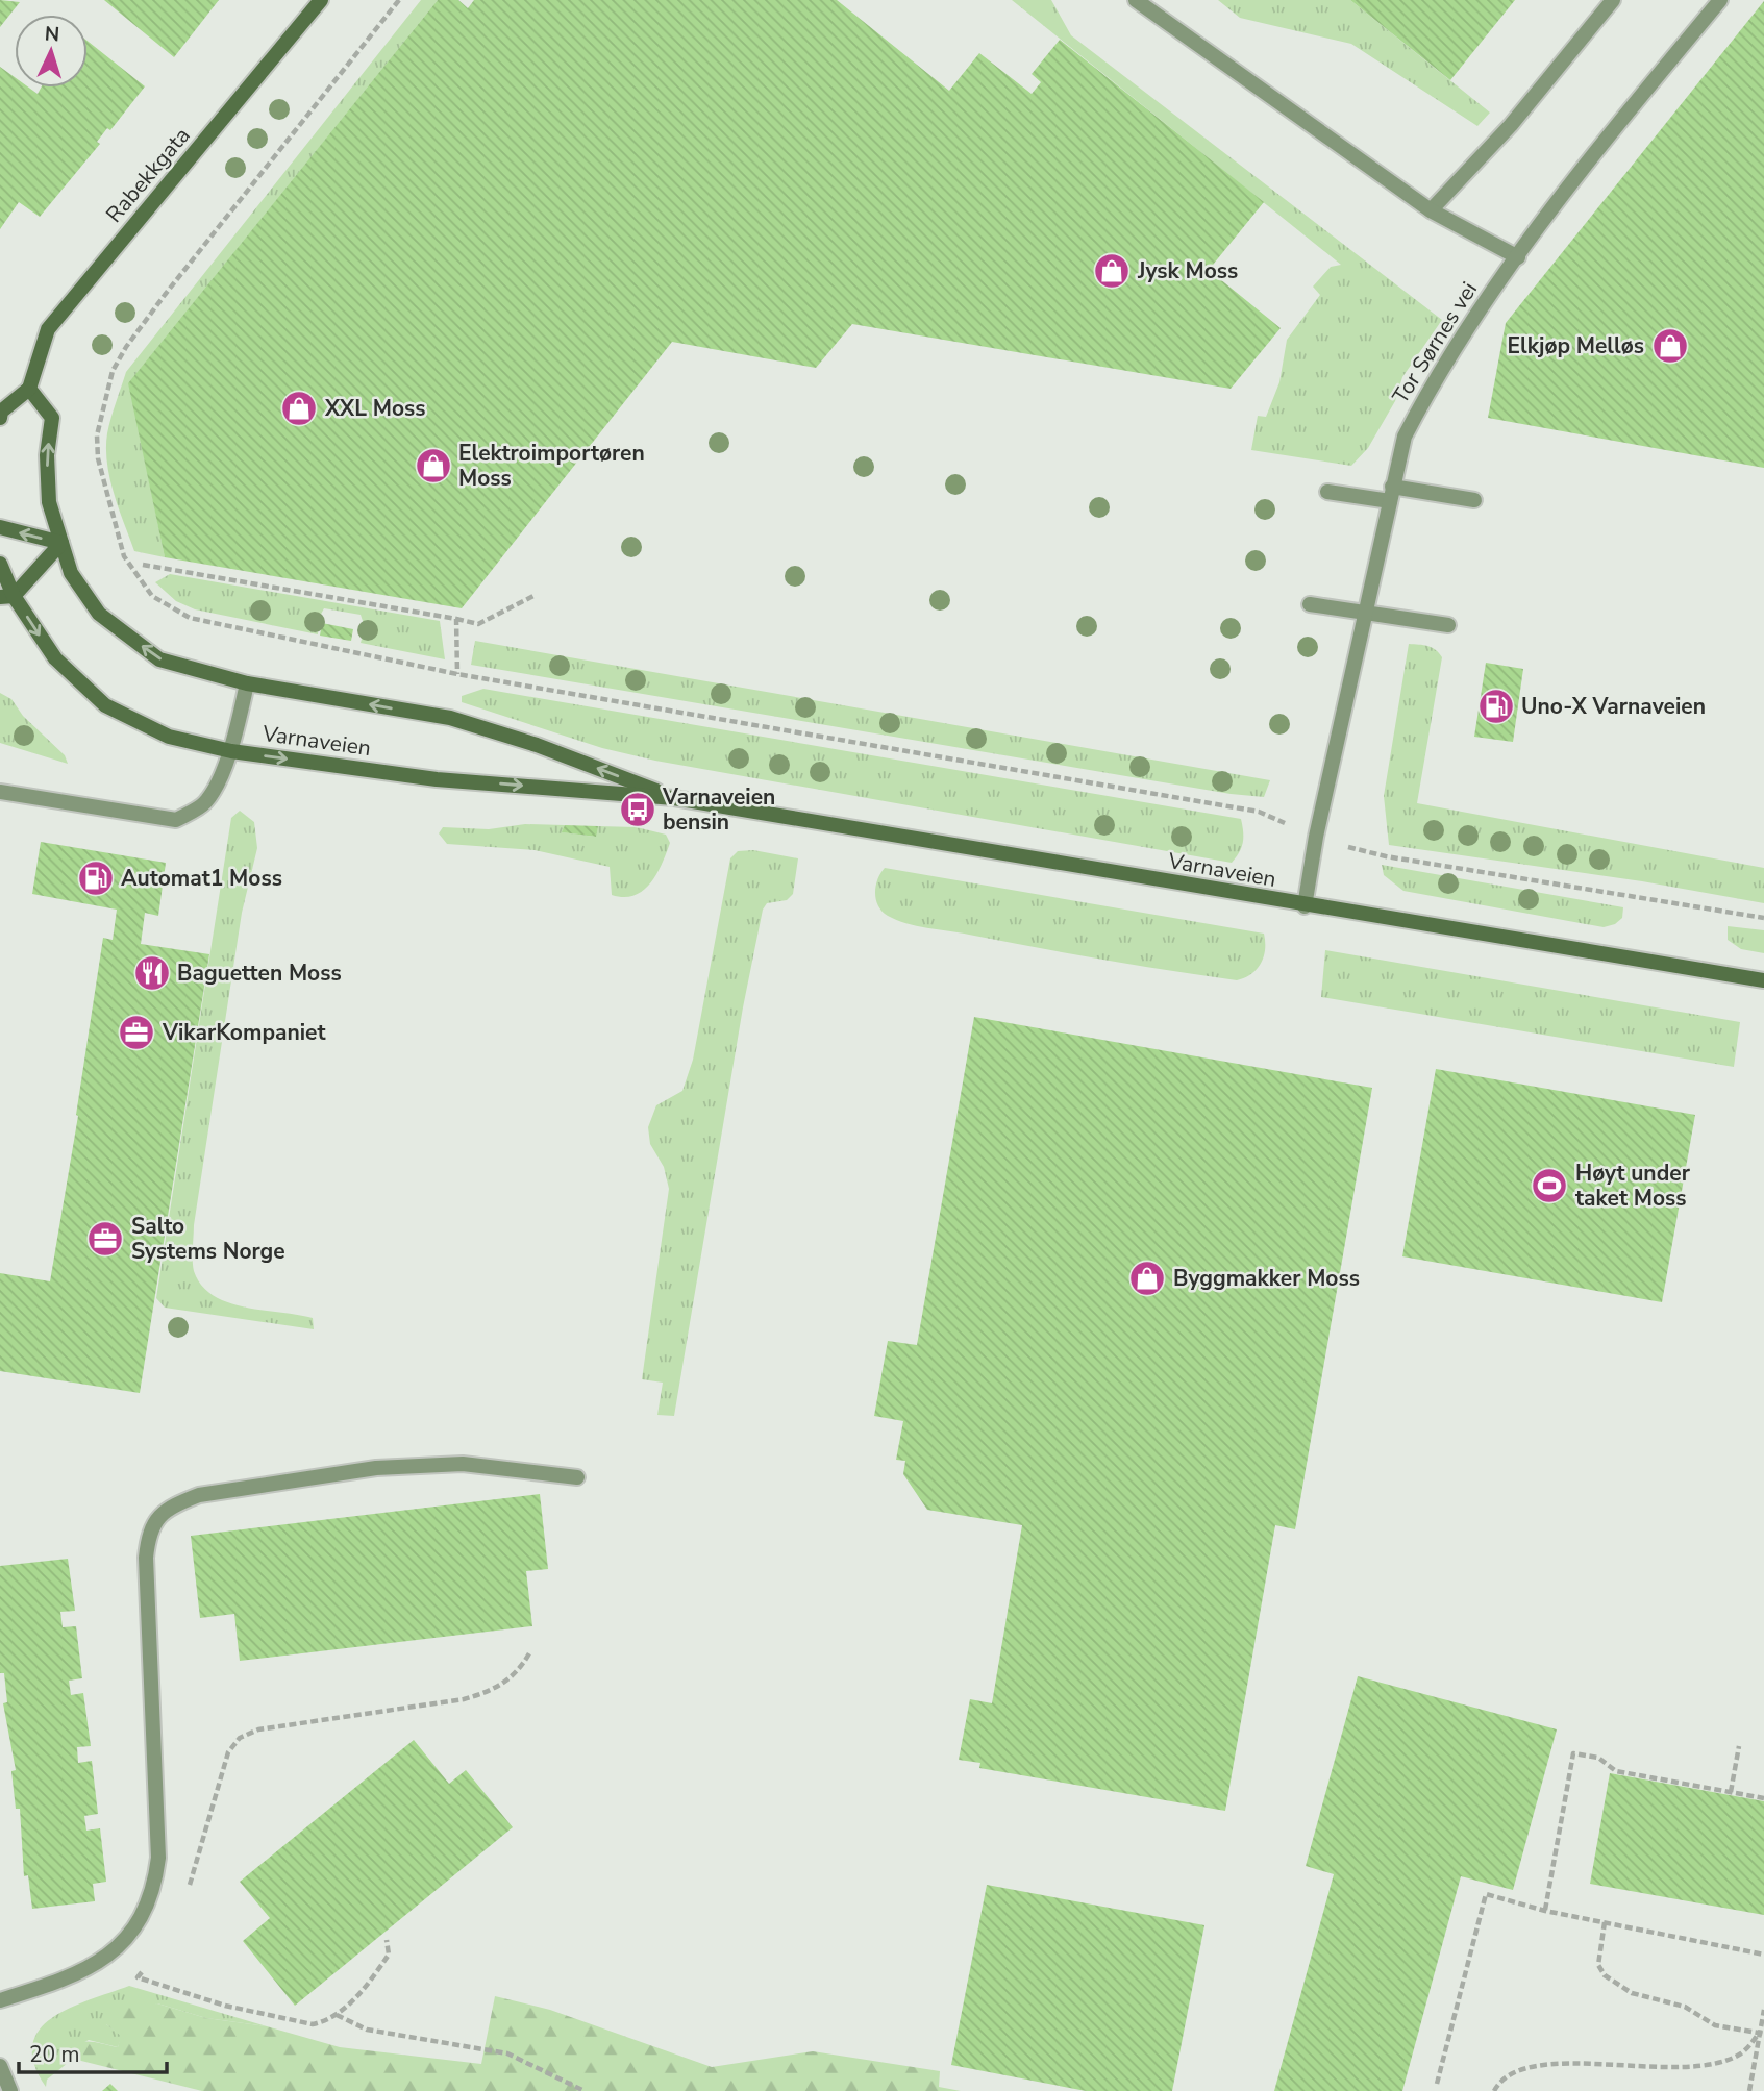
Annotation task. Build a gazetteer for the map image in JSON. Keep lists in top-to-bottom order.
{
  "streets": {
    "street": ["Rabekkgata", "Tor Sørnes vei", "Varnaveien"]
  },
  "crossings": [
    ["Rabekkgata", "Varnaveien"],
    ["Tor Sørnes vei", "Varnaveien"]
  ],
  "places": {
    "shop": [
      "Jysk Moss",
      "Elkjøp Melløs",
      "XXL Moss",
      "Elektroimportøren Moss",
      "Byggmakker Moss"
    ],
    "fuel station": ["Uno-X Varnaveien", "Automat1 Moss"],
    "bus stop": ["Varnaveien bensin"],
    "restaurant": ["Baguetten Moss"],
    "office": ["VikarKompaniet", "Salto Systems Norge"],
    "sports": ["Høyt under taket Moss"]
  },
  "scale_bar": "20 m",
  "north": "top"
}
